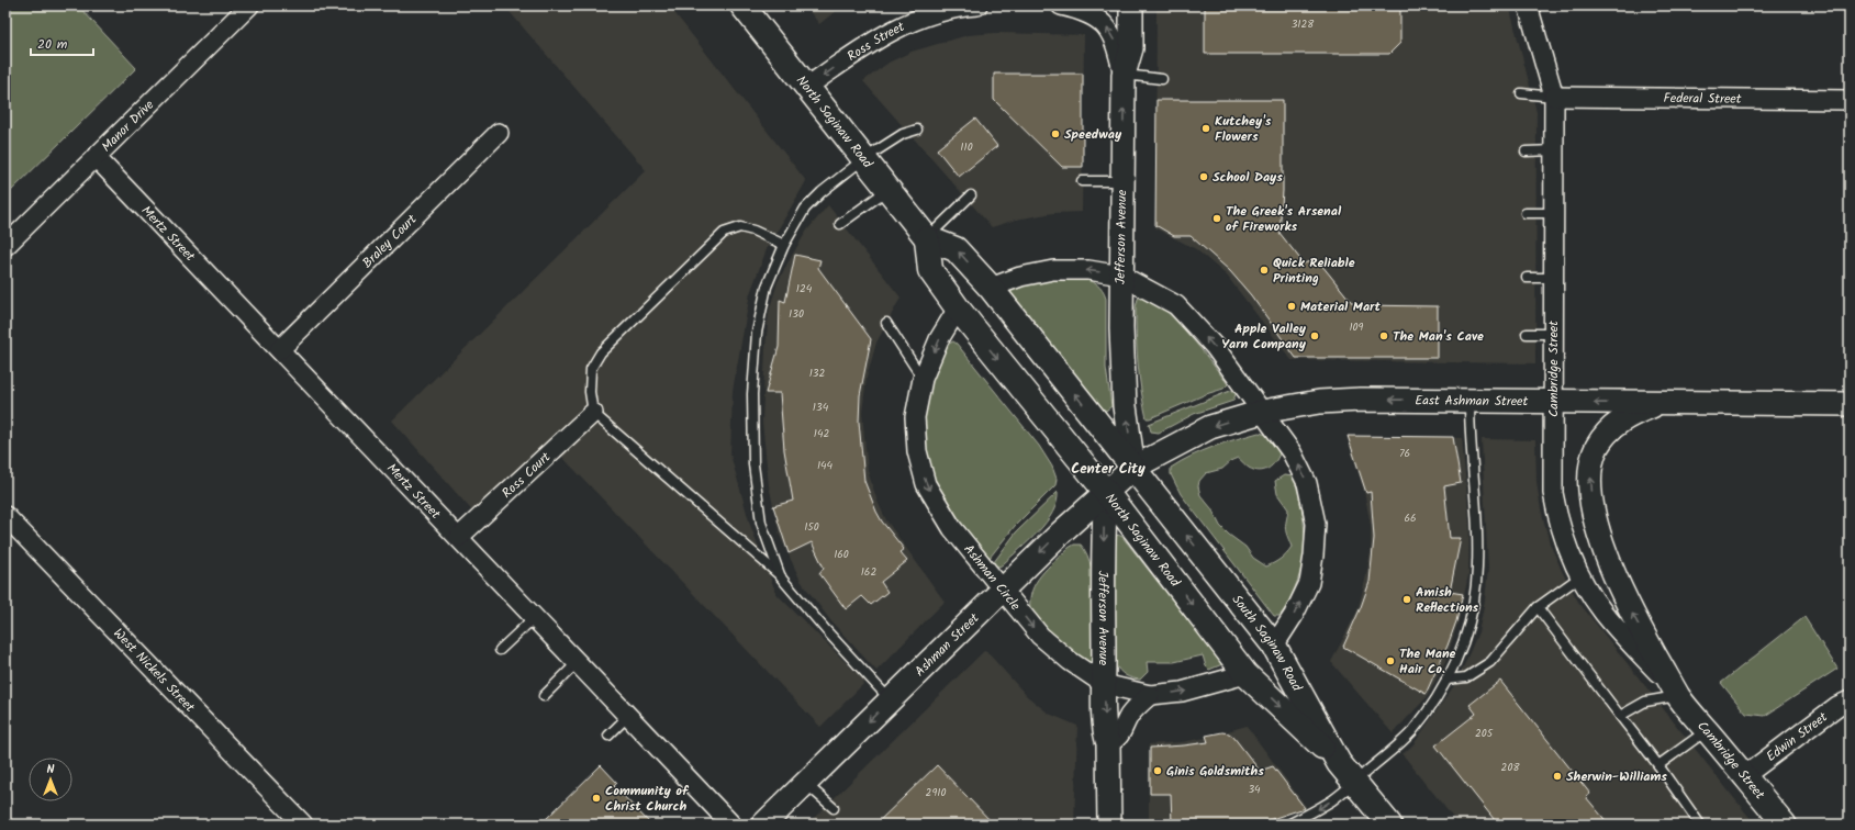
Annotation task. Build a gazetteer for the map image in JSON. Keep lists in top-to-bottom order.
{
  "streets": {
    "main road": ["North Saginaw Road", "South Saginaw Road"],
    "street": [
      "Ross Street",
      "Federal Street",
      "Manor Drive",
      "Mertz Street",
      "Jefferson Avenue",
      "Braley Court",
      "Cambridge Street",
      "East Ashman Street",
      "Ross Court",
      "Ashman Circle",
      "Ashman Street",
      "West Nickels Street",
      "Edwin Street"
    ]
  },
  "crossings": [
    ["Ross Street", "North Saginaw Road"],
    ["Federal Street", "Cambridge Street"],
    ["North Saginaw Road", "Jefferson Avenue"],
    ["North Saginaw Road", "Ashman Circle"],
    ["North Saginaw Road", "South Saginaw Road"],
    ["North Saginaw Road", "Ashman Street"],
    ["Manor Drive", "Mertz Street"],
    ["Mertz Street", "Braley Court"],
    ["Mertz Street", "Ross Court"],
    ["Jefferson Avenue", "East Ashman Street"],
    ["Jefferson Avenue", "Ashman Circle"],
    ["Jefferson Avenue", "South Saginaw Road"],
    ["Jefferson Avenue", "Ashman Street"],
    ["Cambridge Street", "East Ashman Street"],
    ["Cambridge Street", "Edwin Street"],
    ["East Ashman Street", "South Saginaw Road"],
    ["East Ashman Street", "Ashman Street"],
    ["Ashman Circle", "Ashman Street"],
    ["South Saginaw Road", "Ashman Street"]
  ],
  "one_way": [
    "Ross Street",
    "East Ashman Street",
    "South Saginaw Road",
    "Ashman Street"
  ],
  "districts": ["Center City"],
  "places": [
    "Kutchey's Flowers",
    "Speedway",
    "School Days",
    "The Greek's Arsenal of Fireworks",
    "Quick Reliable Printing",
    "Material Mart",
    "Apple Valley Yarn Company",
    "The Man's Cave",
    "Amish Reflections",
    "The Mane Hair Co.",
    "Ginis Goldsmiths",
    "Sherwin-Williams",
    "Community of Christ Church"
  ],
  "house_numbers": [
    "3128",
    "110",
    "124",
    "130",
    "109",
    "132",
    "134",
    "142",
    "76",
    "144",
    "66",
    "150",
    "160",
    "162",
    "205",
    "208",
    "34",
    "2910"
  ],
  "scale_bar": "20 m",
  "north": "top"
}
